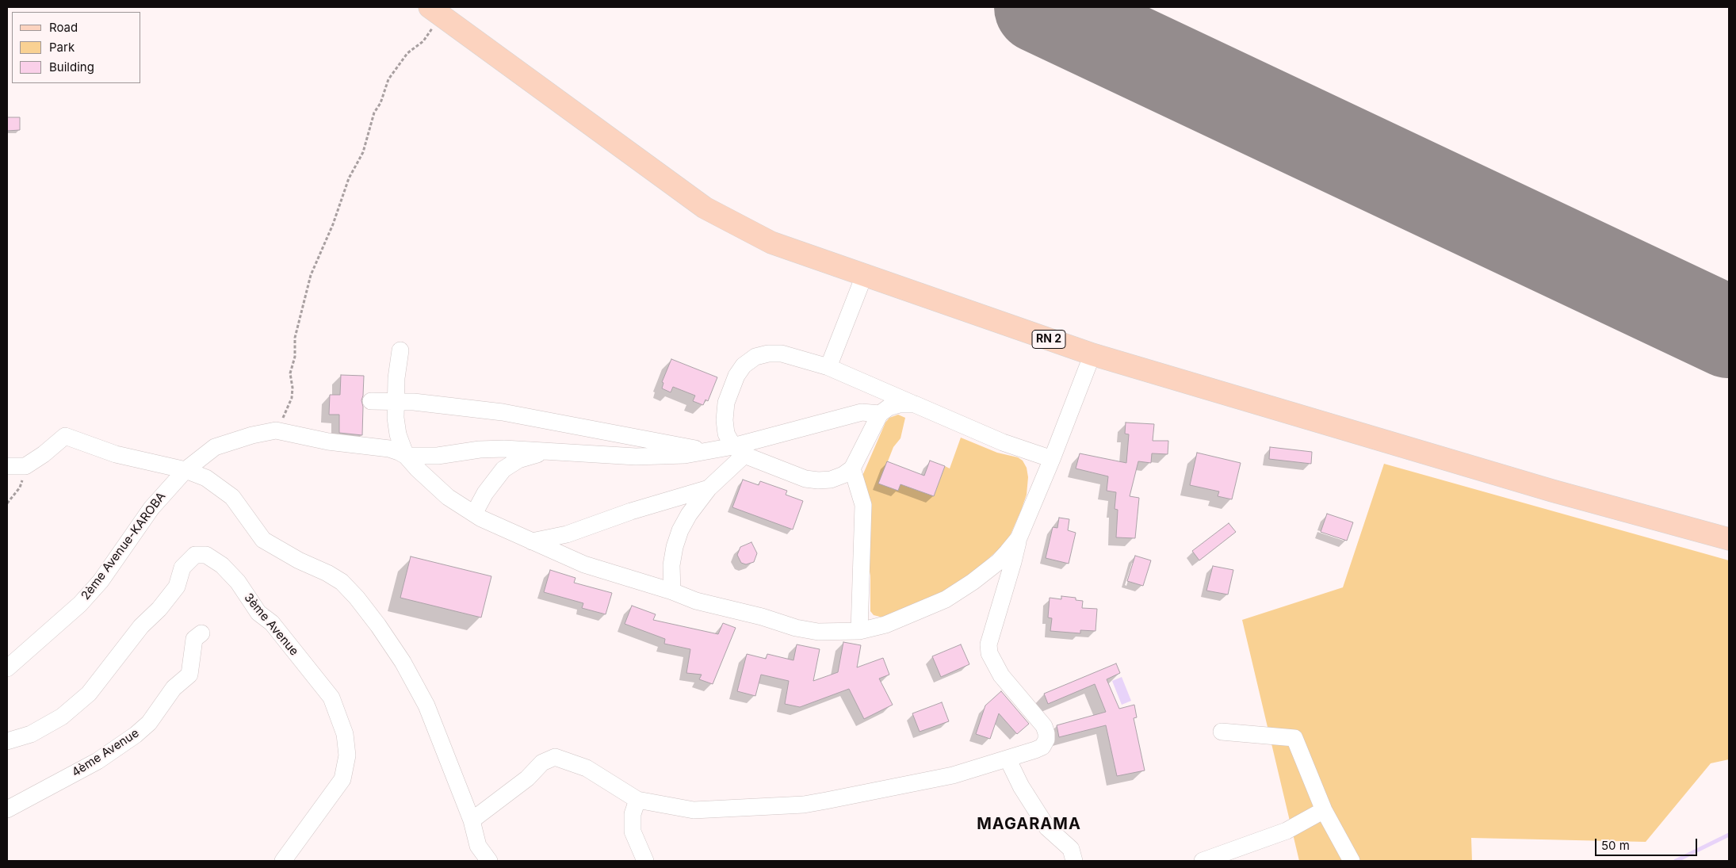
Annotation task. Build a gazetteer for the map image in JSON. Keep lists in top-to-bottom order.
{
  "streets": {
    "main road": ["RN 2"],
    "street": ["2ème Avenue-KAROBA", "3ème Avenue", "4ème Avenue"]
  },
  "districts": ["MAGARAMA"],
  "legend": ["Road", "Park", "Building"],
  "scale_bar": "50 m"
}
